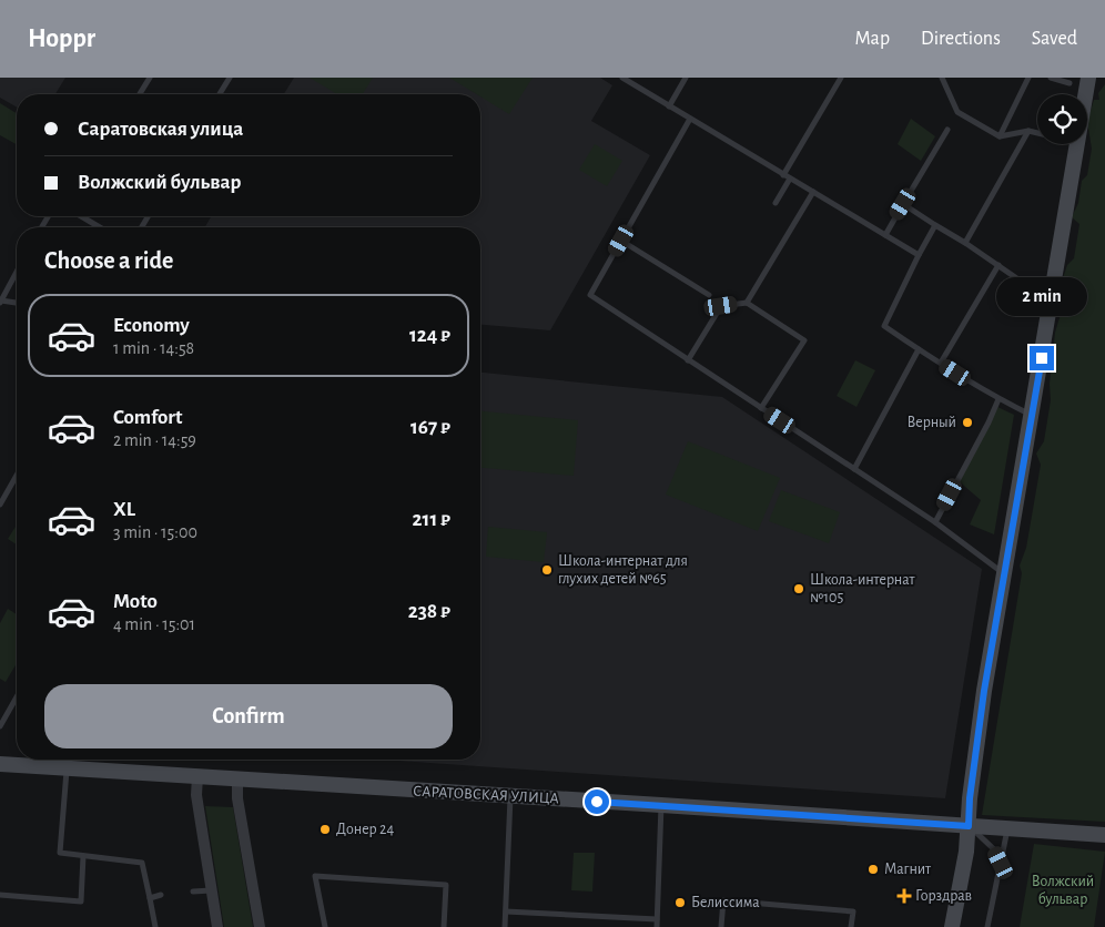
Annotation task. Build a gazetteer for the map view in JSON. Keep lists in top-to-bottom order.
{
  "streets": {
    "street": ["САРАТОВСКАЯ УЛИЦА"]
  },
  "parks": ["Волжский бульвар"],
  "places": {
    "other": [
      "Верный",
      "Школа-интернат для глухих детей №65",
      "Школа-интернат №105",
      "Донер 24",
      "Магнит",
      "Белиссима"
    ],
    "health": ["Горздрав"]
  },
  "page": {
    "header": "Hoppr",
    "nav": ["Map", "Directions", "Saved"],
    "banner": ["Саратовская улица", "Волжский бульвар"],
    "heading": "Choose a ride",
    "bubble": "2 min",
    "list": [
      {
        "name": "Economy",
        "note": "1 min · 14:58",
        "value": "124 ₽"
      },
      {
        "name": "Comfort",
        "note": "2 min · 14:59",
        "value": "167 ₽"
      },
      {
        "name": "XL",
        "note": "3 min · 15:00",
        "value": "211 ₽"
      },
      {
        "name": "Moto",
        "note": "4 min · 15:01",
        "value": "238 ₽"
      }
    ],
    "buttons": "Confirm"
  }
}
